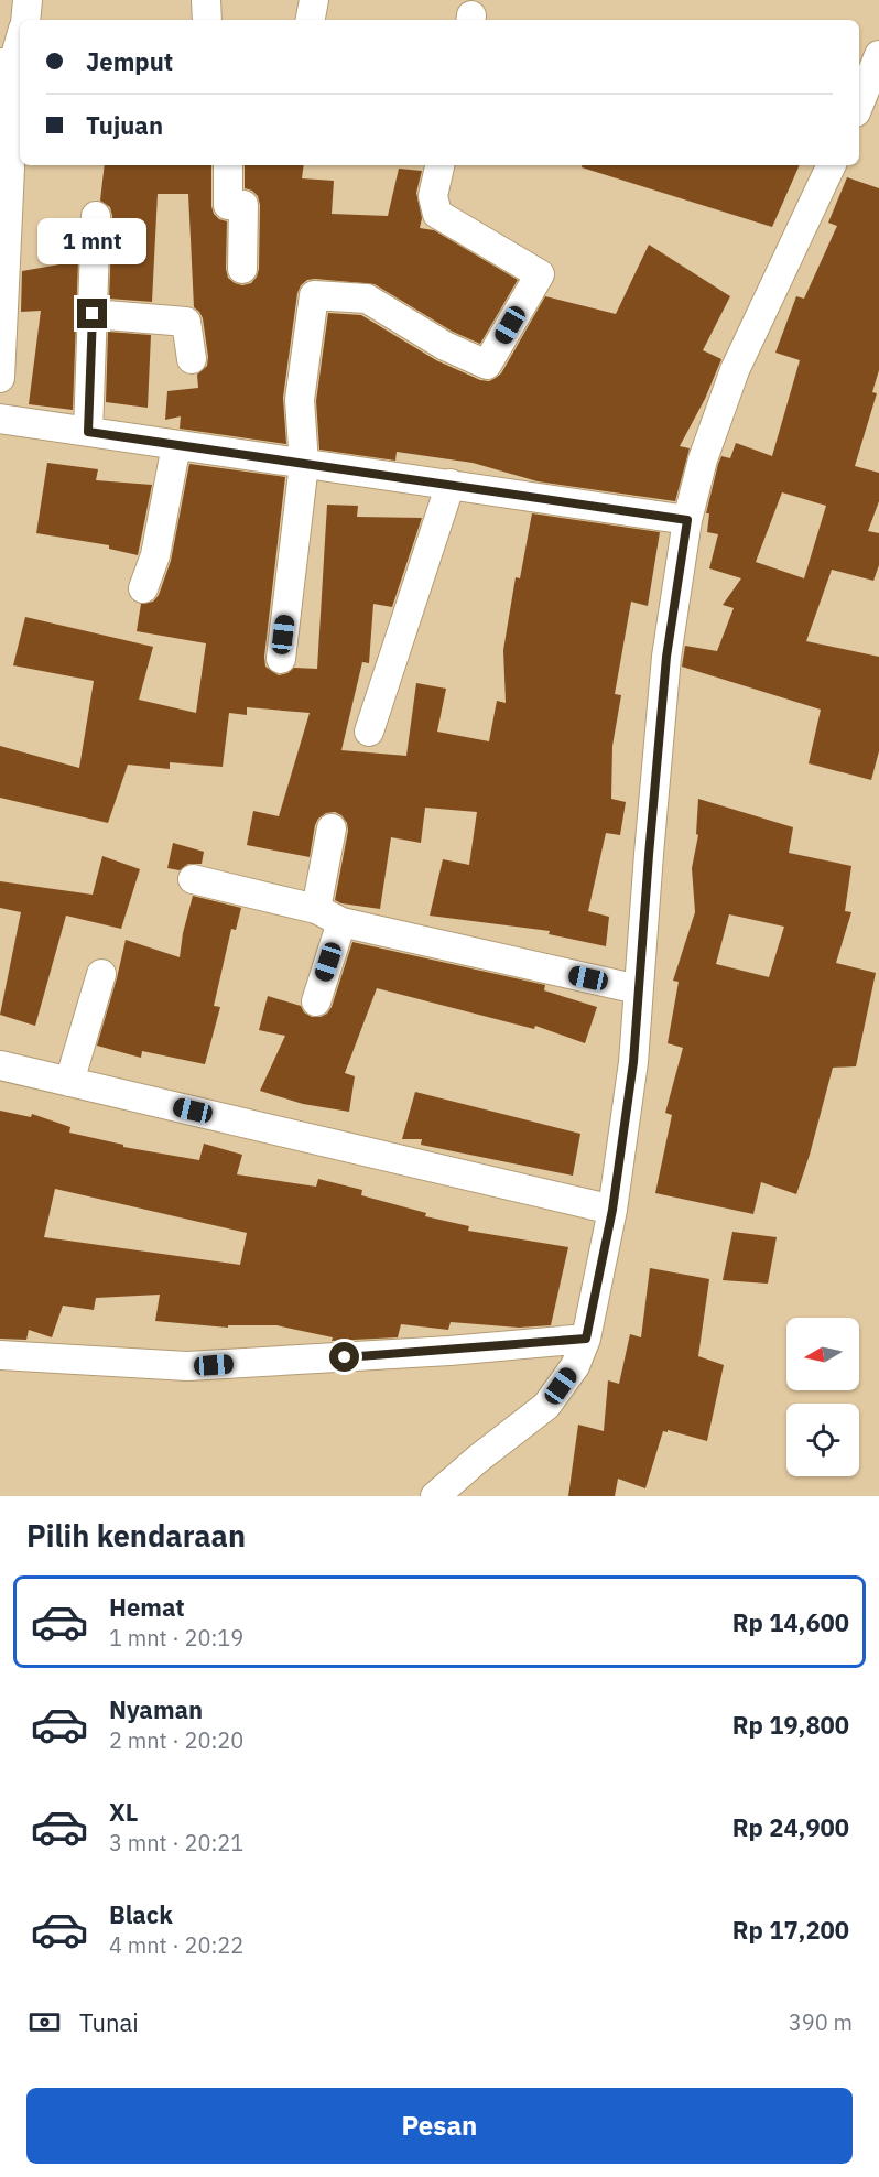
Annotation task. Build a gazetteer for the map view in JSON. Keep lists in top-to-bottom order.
{
  "north": "left",
  "page": {
    "banner": ["Jemput", "Tujuan"],
    "bubble": "1 mnt",
    "heading": "Pilih kendaraan",
    "list": [
      {
        "name": "Hemat",
        "note": "1 mnt · 20:19",
        "value": "Rp 14,600"
      },
      {
        "name": "Nyaman",
        "note": "2 mnt · 20:20",
        "value": "Rp 19,800"
      },
      {
        "name": "XL",
        "note": "3 mnt · 20:21",
        "value": "Rp 24,900"
      },
      {
        "name": "Black",
        "note": "4 mnt · 20:22",
        "value": "Rp 17,200"
      }
    ],
    "pay": ["Tunai", "390 m"],
    "buttons": "Pesan"
  }
}
